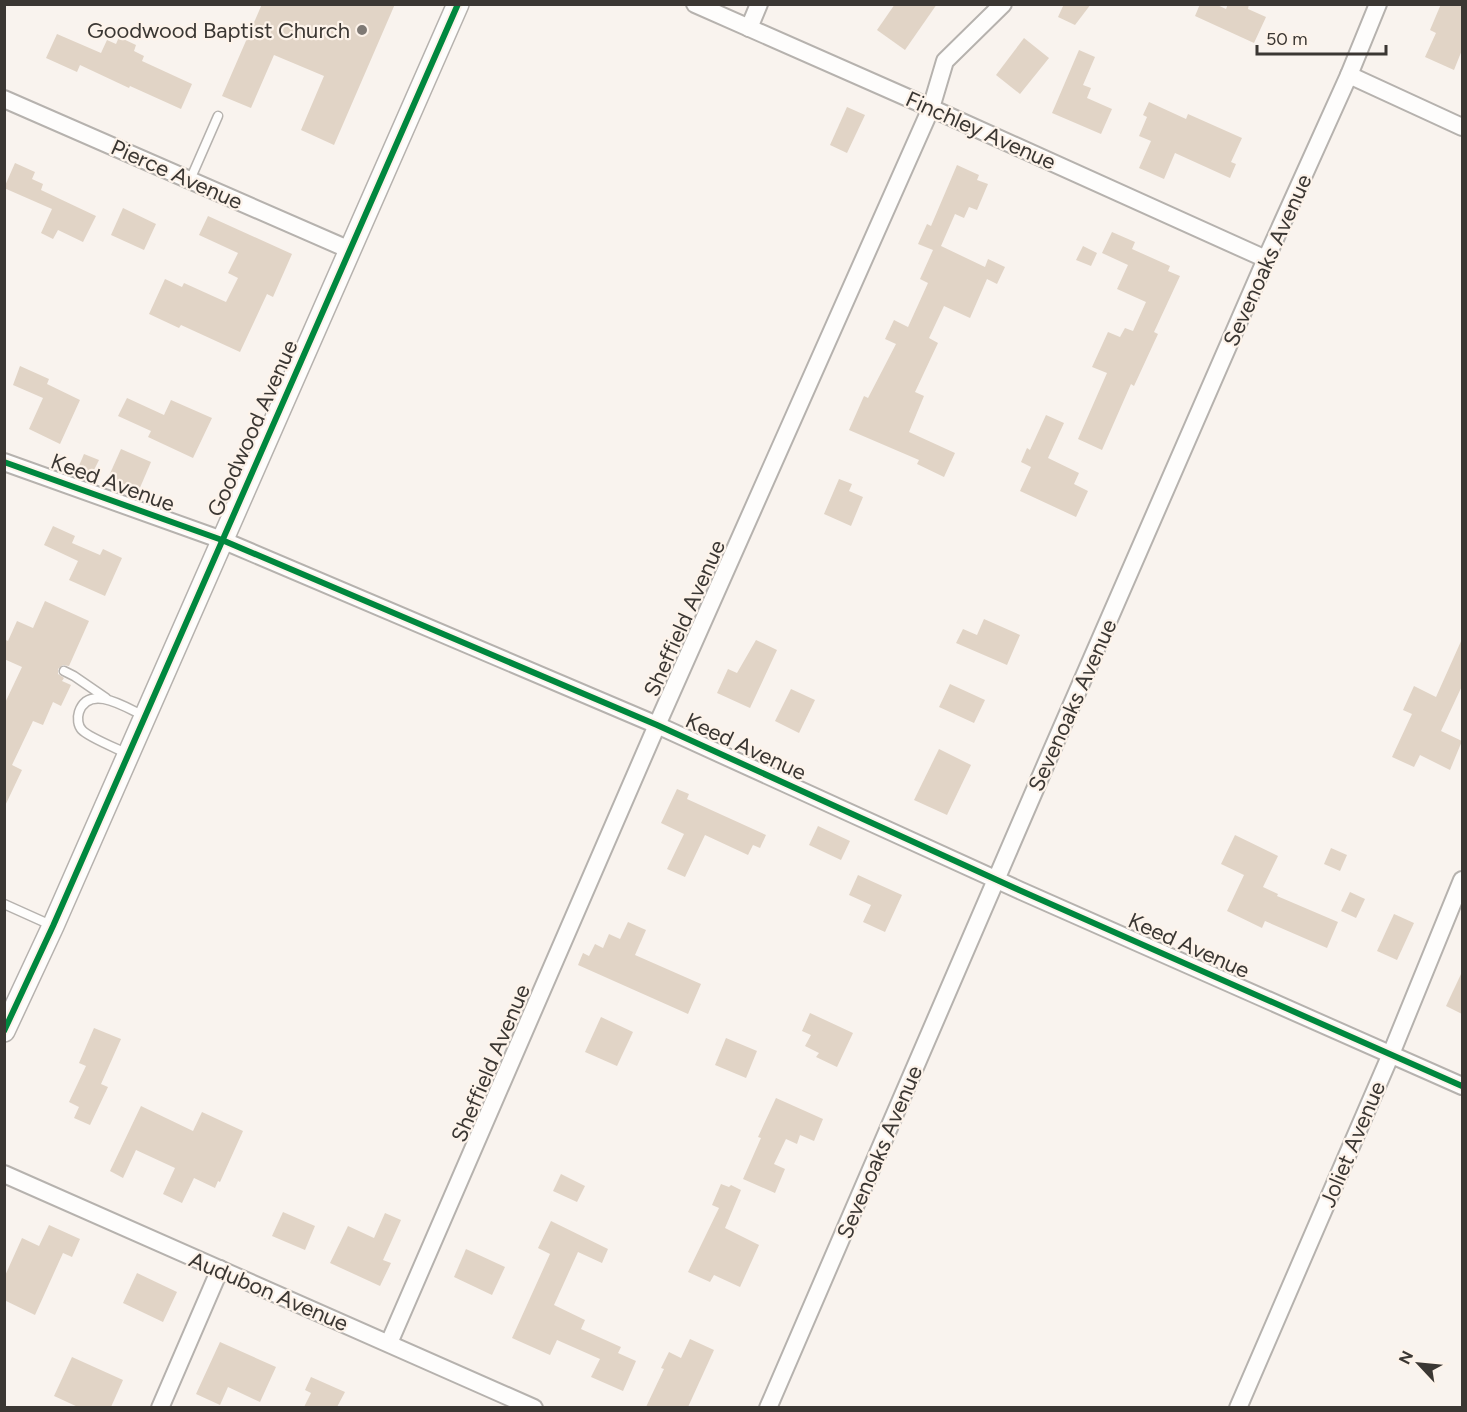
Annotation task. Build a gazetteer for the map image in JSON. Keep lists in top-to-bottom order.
{
  "streets": {
    "street": [
      "Finchley Avenue",
      "Pierce Avenue",
      "Sevenoaks Avenue",
      "Goodwood Avenue",
      "Keed Avenue",
      "Sheffield Avenue",
      "Joliet Avenue",
      "Audubon Avenue"
    ]
  },
  "crossings": [
    ["Finchley Avenue", "Sevenoaks Avenue"],
    ["Finchley Avenue", "Sheffield Avenue"],
    ["Pierce Avenue", "Goodwood Avenue"],
    ["Sevenoaks Avenue", "Keed Avenue"],
    ["Goodwood Avenue", "Keed Avenue"],
    ["Keed Avenue", "Sheffield Avenue"],
    ["Keed Avenue", "Joliet Avenue"],
    ["Sheffield Avenue", "Audubon Avenue"]
  ],
  "places": ["Goodwood Baptist Church"],
  "scale_bar": "50 m",
  "north": "top left"
}
